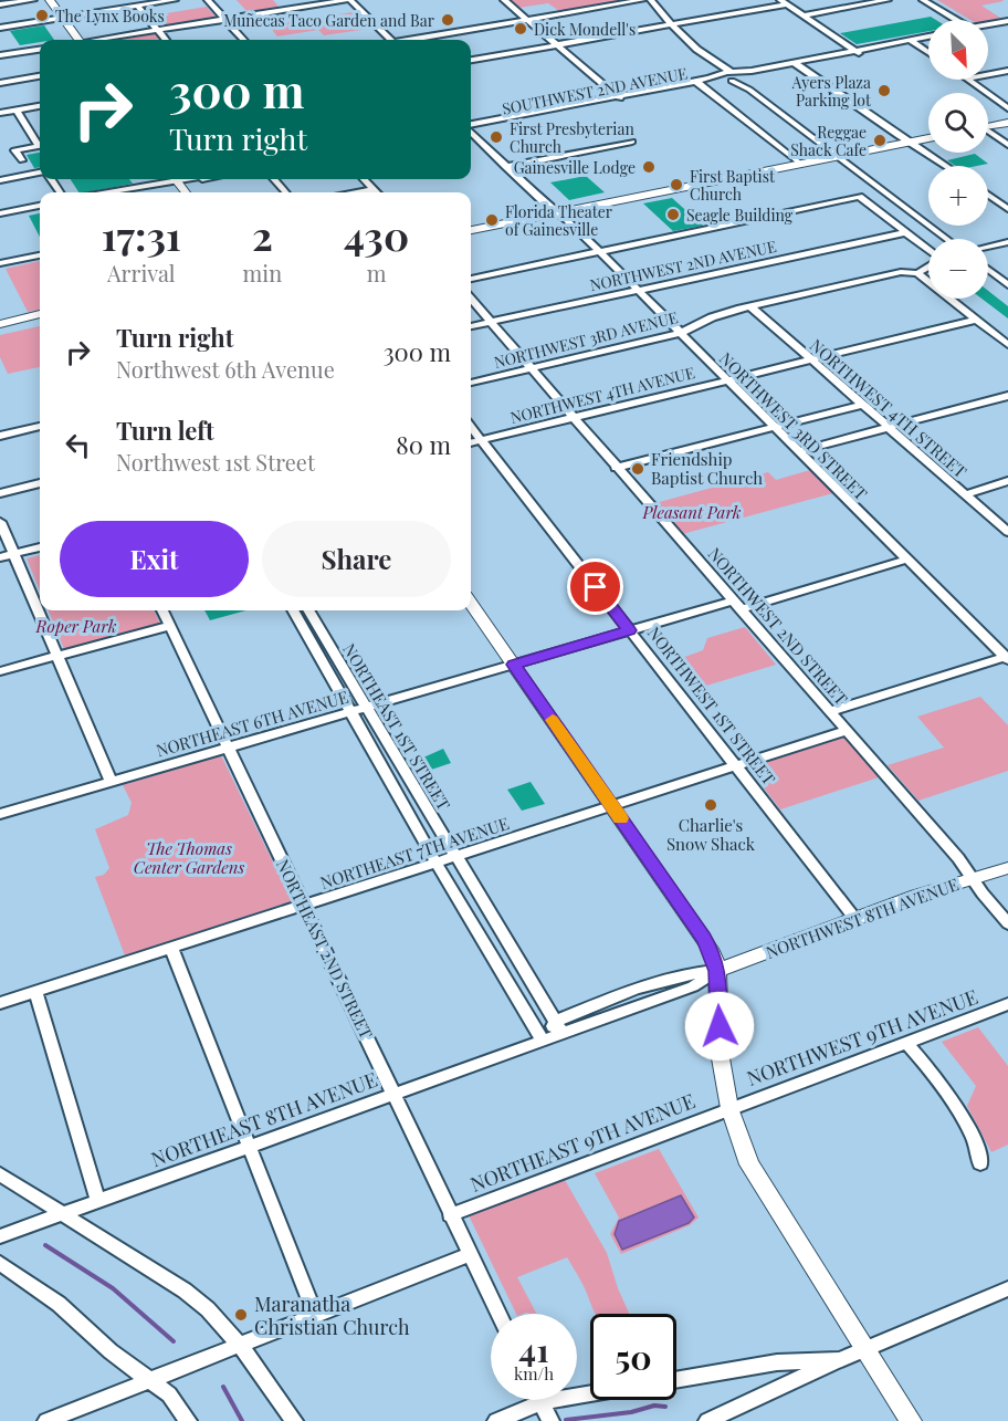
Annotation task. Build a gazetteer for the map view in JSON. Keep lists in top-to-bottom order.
{
  "streets": {
    "main road": ["NORTHWEST 8TH AVENUE"],
    "street": [
      "SOUTHWEST 2ND AVENUE",
      "NORTHWEST 2ND AVENUE",
      "NORTHWEST 3RD AVENUE",
      "NORTHWEST 4TH AVENUE",
      "NORTHWEST 4TH STREET",
      "NORTHWEST 3RD STREET",
      "NORTHWEST 2ND STREET",
      "NORTHWEST 1ST STREET",
      "NORTHEAST 6TH AVENUE",
      "NORTHEAST 1ST STREET",
      "NORTHEAST 7TH AVENUE",
      "NORTHEAST 2ND STREET",
      "NORTHWEST 9TH AVENUE",
      "NORTHEAST 8TH AVENUE",
      "NORTHEAST 9TH AVENUE"
    ]
  },
  "crossings": [
    ["NORTHWEST 2ND AVENUE", "NORTHWEST 3RD STREET"],
    ["NORTHWEST 2ND AVENUE", "NORTHWEST 2ND STREET"],
    ["NORTHWEST 3RD AVENUE", "NORTHWEST 4TH STREET"],
    ["NORTHWEST 3RD AVENUE", "NORTHWEST 3RD STREET"],
    ["NORTHWEST 3RD AVENUE", "NORTHWEST 2ND STREET"],
    ["NORTHWEST 4TH AVENUE", "NORTHWEST 4TH STREET"],
    ["NORTHWEST 4TH AVENUE", "NORTHWEST 3RD STREET"],
    ["NORTHWEST 4TH AVENUE", "NORTHWEST 2ND STREET"],
    ["NORTHWEST 4TH AVENUE", "NORTHWEST 1ST STREET"],
    ["NORTHWEST 3RD STREET", "NORTHEAST 6TH AVENUE"],
    ["NORTHWEST 2ND STREET", "NORTHEAST 6TH AVENUE"],
    ["NORTHWEST 2ND STREET", "NORTHEAST 7TH AVENUE"],
    ["NORTHWEST 2ND STREET", "NORTHWEST 8TH AVENUE"],
    ["NORTHWEST 1ST STREET", "NORTHEAST 6TH AVENUE"],
    ["NORTHWEST 1ST STREET", "NORTHEAST 7TH AVENUE"],
    ["NORTHWEST 1ST STREET", "NORTHWEST 8TH AVENUE"],
    ["NORTHEAST 6TH AVENUE", "NORTHEAST 1ST STREET"],
    ["NORTHEAST 6TH AVENUE", "NORTHEAST 2ND STREET"],
    ["NORTHEAST 1ST STREET", "NORTHEAST 7TH AVENUE"],
    ["NORTHEAST 1ST STREET", "NORTHEAST 8TH AVENUE"],
    ["NORTHEAST 7TH AVENUE", "NORTHEAST 2ND STREET"],
    ["NORTHEAST 2ND STREET", "NORTHEAST 8TH AVENUE"],
    ["NORTHEAST 2ND STREET", "NORTHEAST 9TH AVENUE"],
    ["NORTHWEST 9TH AVENUE", "NORTHEAST 9TH AVENUE"]
  ],
  "parks": ["Pleasant Park", "Roper Park", "The Thomas Center Gardens"],
  "places": [
    "The Lynx Books",
    "Muñecas Taco Garden and Bar",
    "Dick Mondell's",
    "Ayers Plaza Parking lot",
    "First Presbyterian Church",
    "Reggae Shack Cafe",
    "Gainesville Lodge",
    "First Baptist Church",
    "Seagle Building",
    "Florida Theater of Gainesville",
    "Friendship Baptist Church",
    "Charlie's Snow Shack",
    "Maranatha Christian Church"
  ],
  "north": "bottom right",
  "page": {
    "map_buttons": ["+", "−"],
    "turn": ["300 m", "Turn right"],
    "eta": [
      "17:31",
      "Arrival",
      "2",
      "min",
      "430",
      "m"
    ],
    "list": [
      {
        "name": "Turn right",
        "note": "Northwest 6th Avenue",
        "value": "300 m"
      },
      {
        "name": "Turn left",
        "note": "Northwest 1st Street",
        "value": "80 m"
      }
    ],
    "buttons": ["Exit", "Share"],
    "speed": "41 km/h",
    "limit": "50"
  }
}
